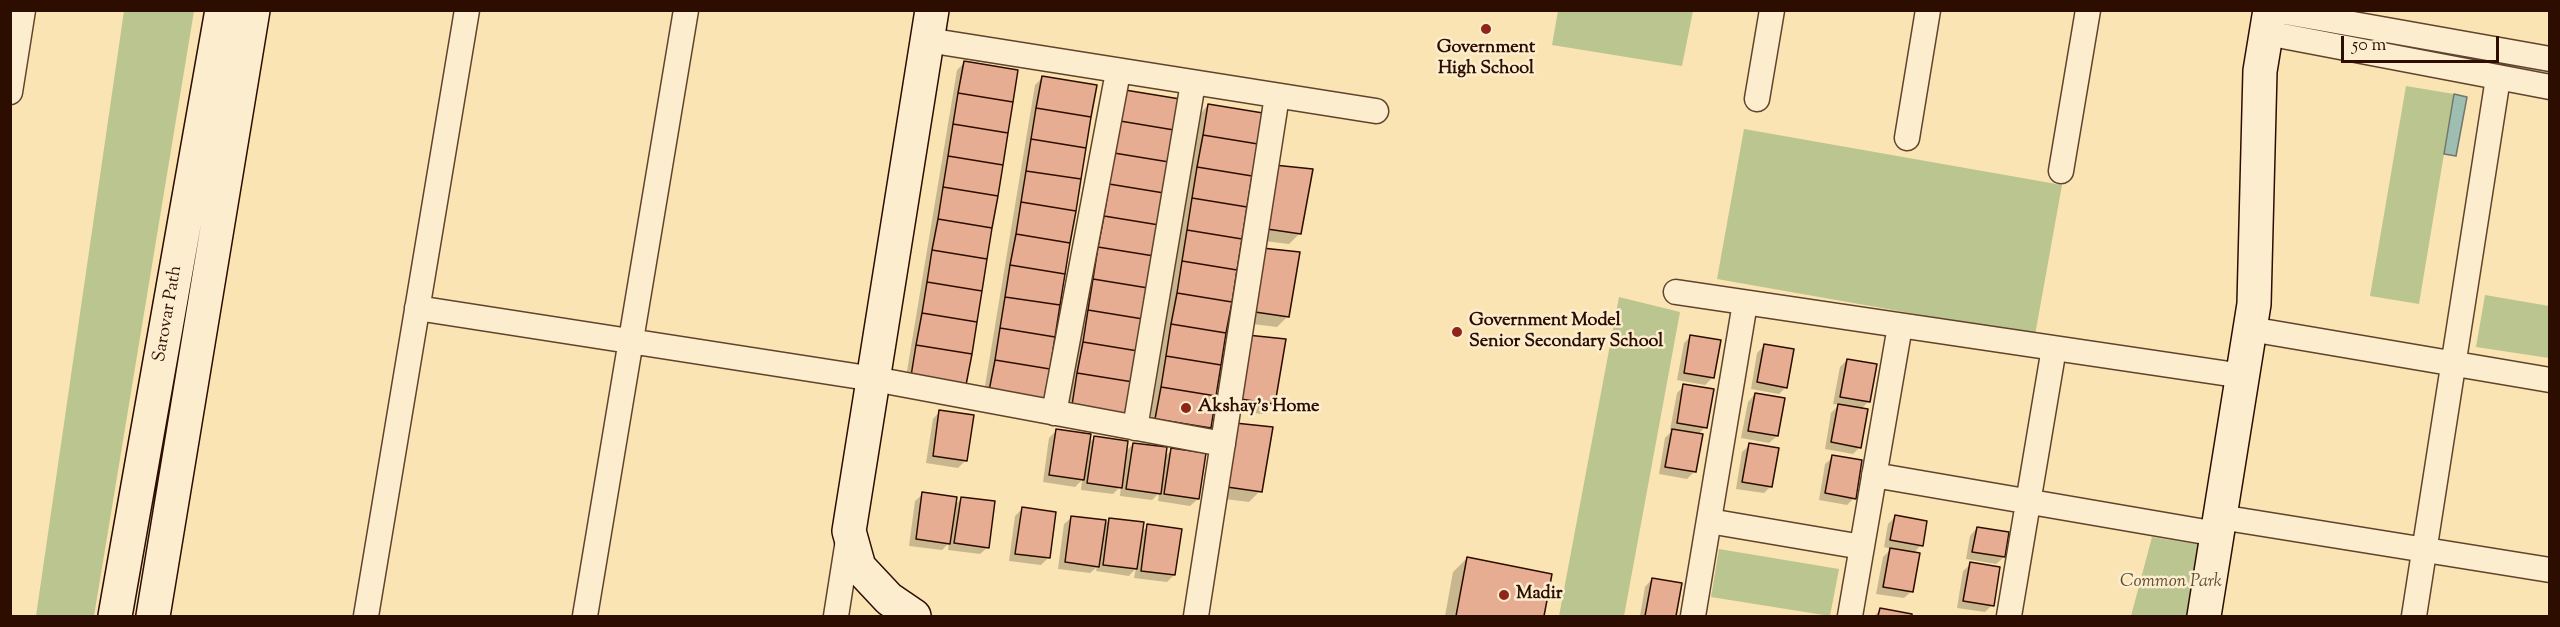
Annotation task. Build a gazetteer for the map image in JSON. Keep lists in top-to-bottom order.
{
  "streets": {
    "main road": ["Sarovar Path"]
  },
  "parks": ["Common Park"],
  "places": [
    "Government High School",
    "Government Model Senior Secondary School",
    "Akshay's Home",
    "Madir"
  ],
  "scale_bar": "50 m"
}
